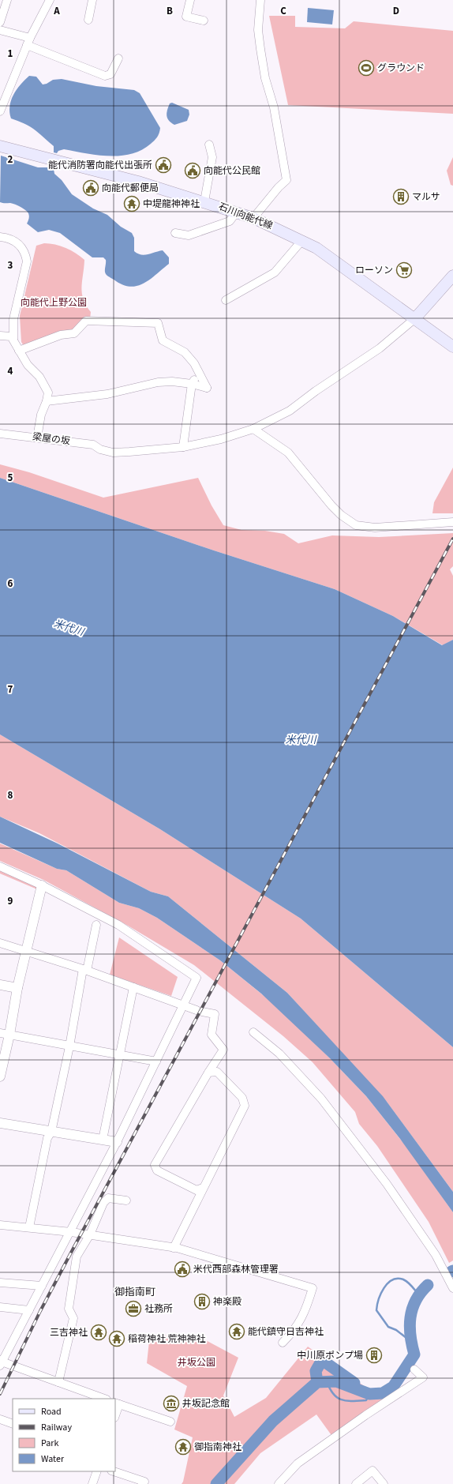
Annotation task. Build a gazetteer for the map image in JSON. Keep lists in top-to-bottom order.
{
  "streets": {
    "main road": ["石川向能代線"],
    "street": ["梁屋の坂"]
  },
  "crossings": [
    ["石川向能代線", "梁屋の坂"]
  ],
  "districts": ["御指南町"],
  "water": ["米代川"],
  "parks": ["向能代上野公園", "井坂公園"],
  "places": {
    "sports": ["グラウンド"],
    "public building": [
      "能代消防署向能代出張所",
      "向能代公民館",
      "向能代郵便局",
      "米代西部森林管理署"
    ],
    "building": ["マルサ", "神楽殿", "中川原ポンプ場"],
    "temple": [
      "中堤龍神神社",
      "能代鎮守日吉神社",
      "三吉神社",
      "稲荷神社 荒神神社",
      "御指南神社"
    ],
    "supermarket": ["ローソン"],
    "office": ["社務所"],
    "museum": ["井坂記念館"]
  },
  "legend": [
    "Road",
    "Railway",
    "Park",
    "Water"
  ],
  "grid": {
    "columns": [
      "A",
      "B",
      "C",
      "D"
    ],
    "rows": [
      "1",
      "2",
      "3",
      "4",
      "5",
      "6",
      "7",
      "8",
      "9"
    ]
  }
}
